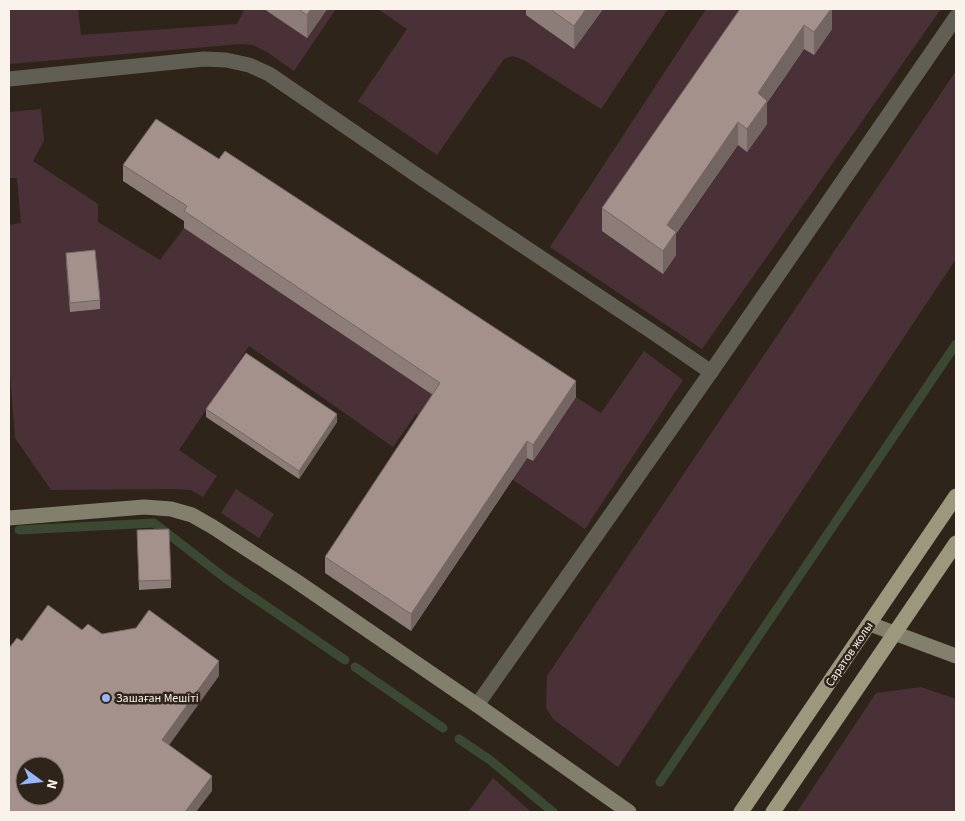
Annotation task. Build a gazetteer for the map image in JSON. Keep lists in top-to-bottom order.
{
  "streets": {
    "main road": ["Саратов жолы"]
  },
  "places": ["Зашаған Мешіті"],
  "north": "right"
}
